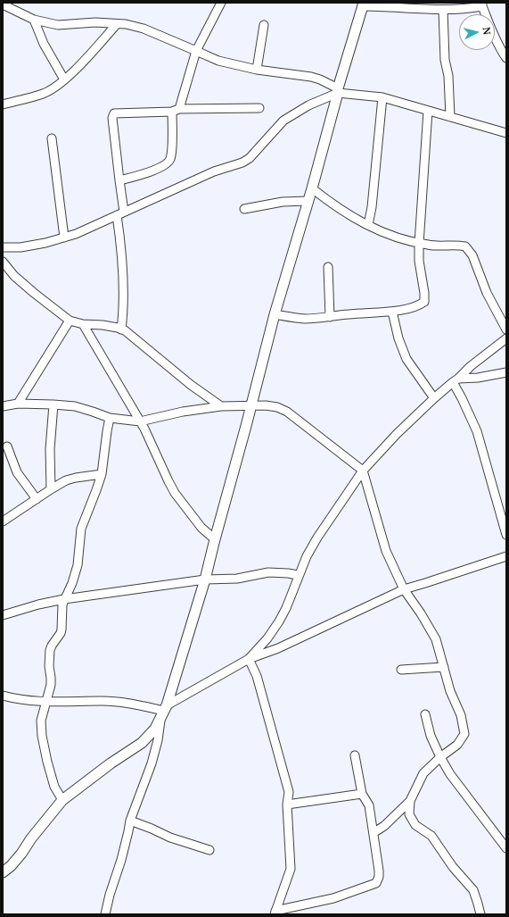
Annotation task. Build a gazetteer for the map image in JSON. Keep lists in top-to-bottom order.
{
  "north": "right"
}
